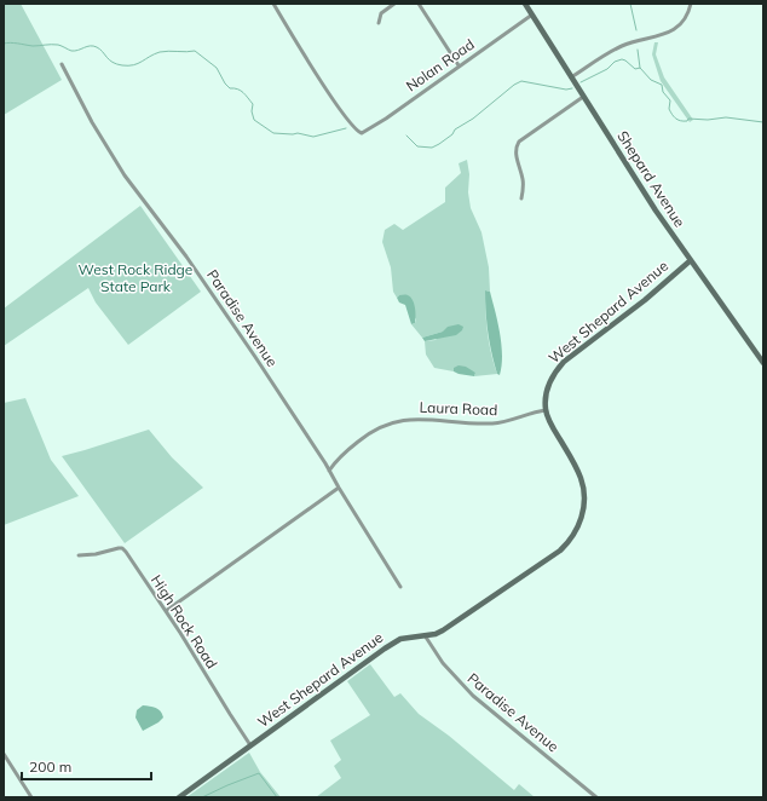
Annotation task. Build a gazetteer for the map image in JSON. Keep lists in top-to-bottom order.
{
  "streets": {
    "street": [
      "Nolan Road",
      "Shepard Avenue",
      "West Shepard Avenue",
      "Paradise Avenue",
      "Laura Road",
      "High Rock Road"
    ]
  },
  "crossings": [
    ["Nolan Road", "Shepard Avenue"],
    ["Shepard Avenue", "West Shepard Avenue"],
    ["West Shepard Avenue", "Paradise Avenue"],
    ["West Shepard Avenue", "Laura Road"],
    ["West Shepard Avenue", "High Rock Road"],
    ["Paradise Avenue", "Laura Road"]
  ],
  "parks": ["West Rock Ridge State Park"],
  "scale_bar": "200 m"
}
